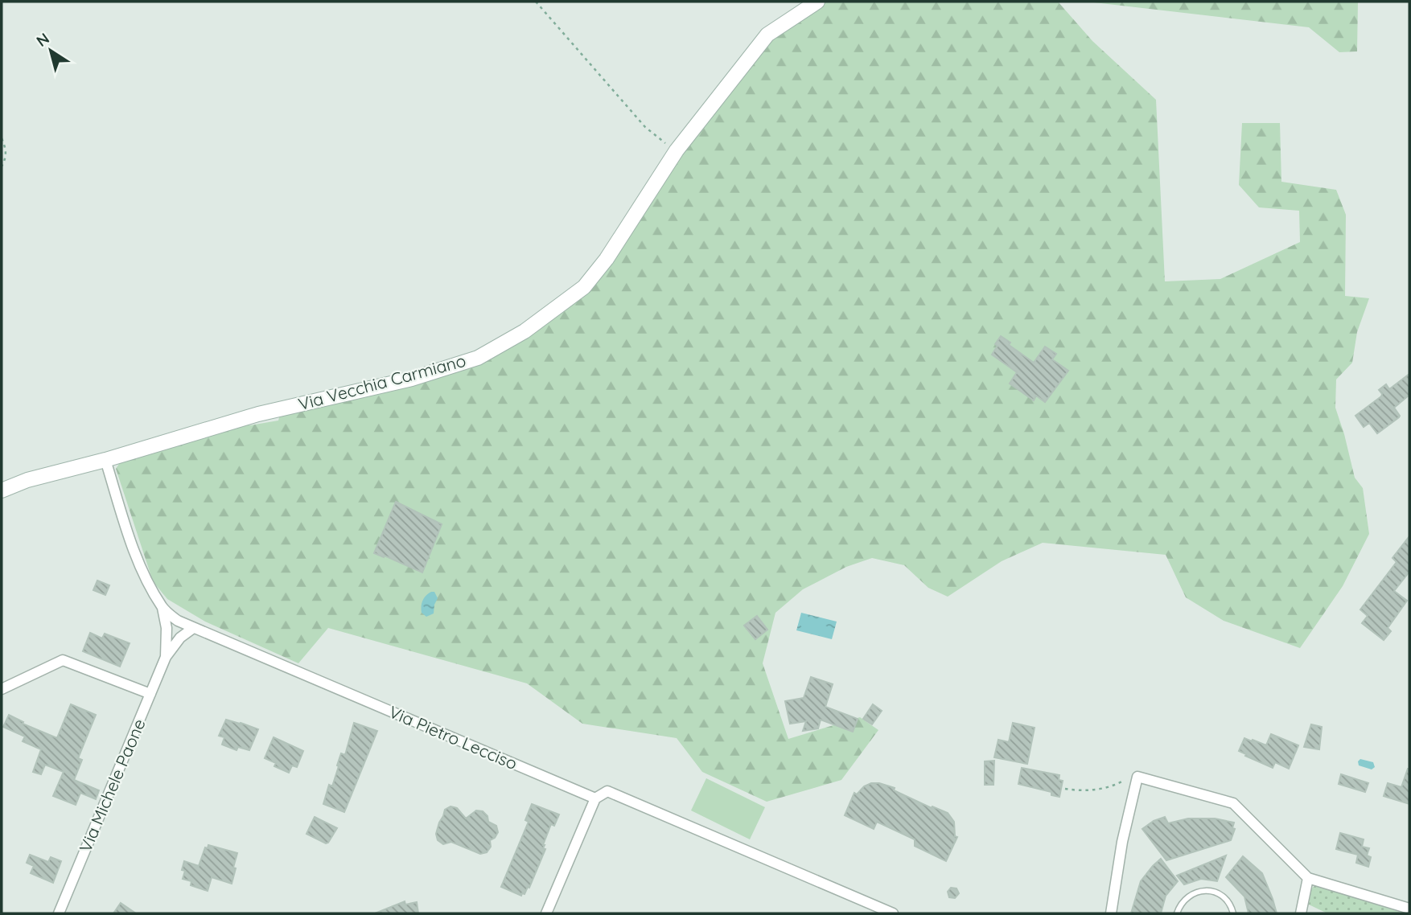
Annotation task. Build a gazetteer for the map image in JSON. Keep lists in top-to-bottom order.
{
  "streets": {
    "street": ["Via Vecchia Carmiano", "Via Pietro Lecciso", "Via Michele Paone"]
  },
  "crossings": [
    ["Via Vecchia Carmiano", "Via Pietro Lecciso"],
    ["Via Pietro Lecciso", "Via Michele Paone"]
  ],
  "north": "top left"
}
